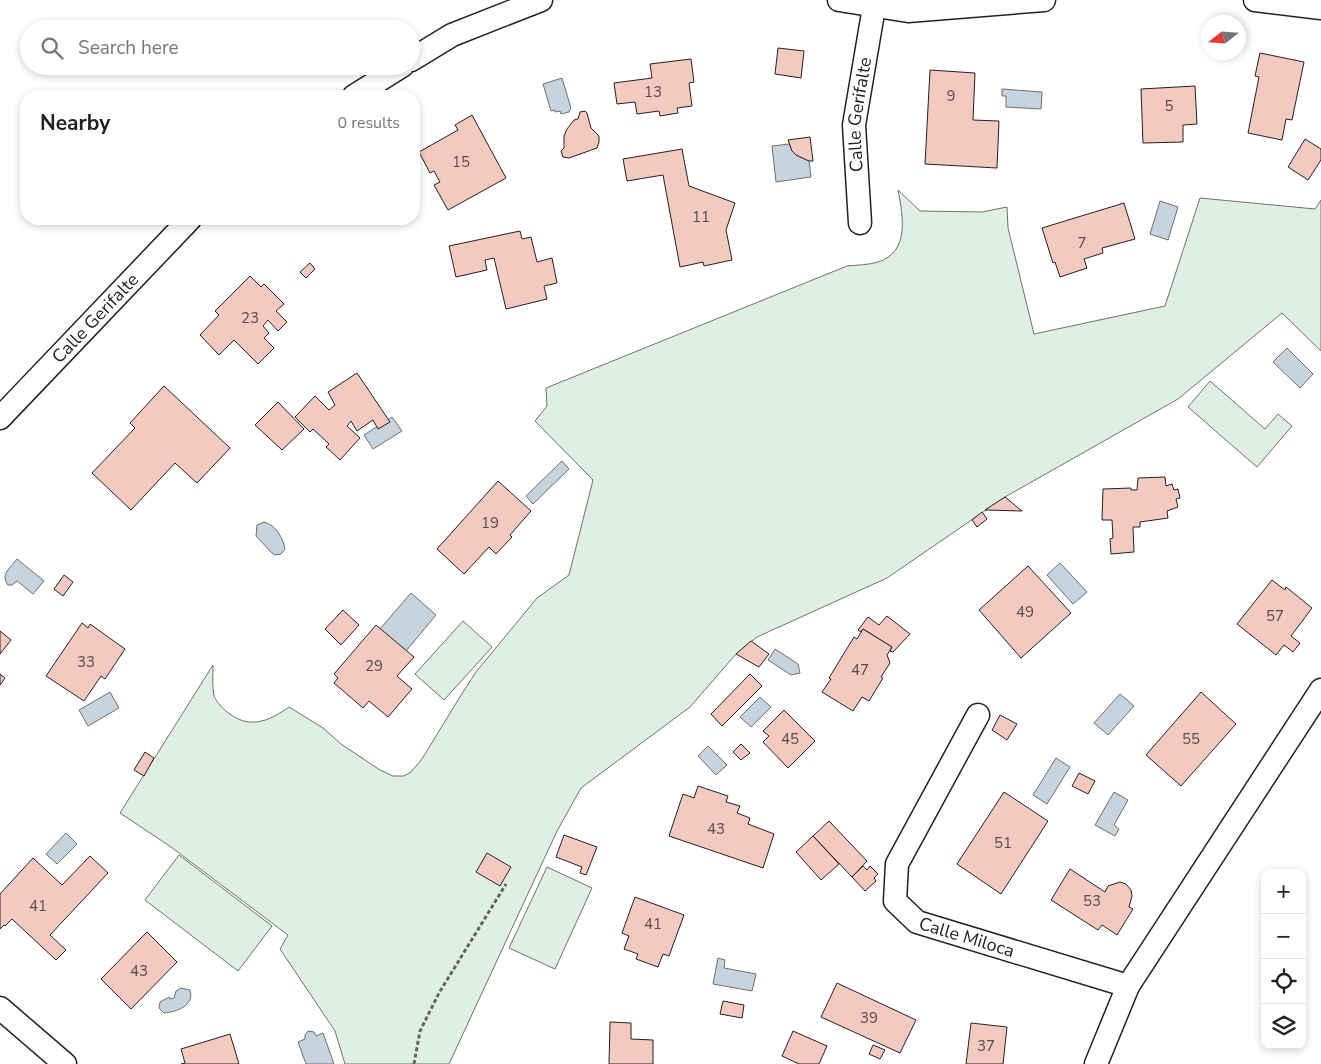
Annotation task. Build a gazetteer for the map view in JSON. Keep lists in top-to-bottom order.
{
  "streets": {
    "street": ["Calle Gerifalte", "Calle Miloca"]
  },
  "house_numbers": [
    "13",
    "9",
    "5",
    "15",
    "11",
    "7",
    "23",
    "19",
    "49",
    "57",
    "33",
    "29",
    "47",
    "45",
    "55",
    "43",
    "51",
    "53",
    "41",
    "41",
    "43",
    "39",
    "37"
  ],
  "north": "left",
  "page": {
    "search": "Search here",
    "heading": ["Nearby", "0 results"],
    "map_buttons": ["+", "−"]
  }
}
